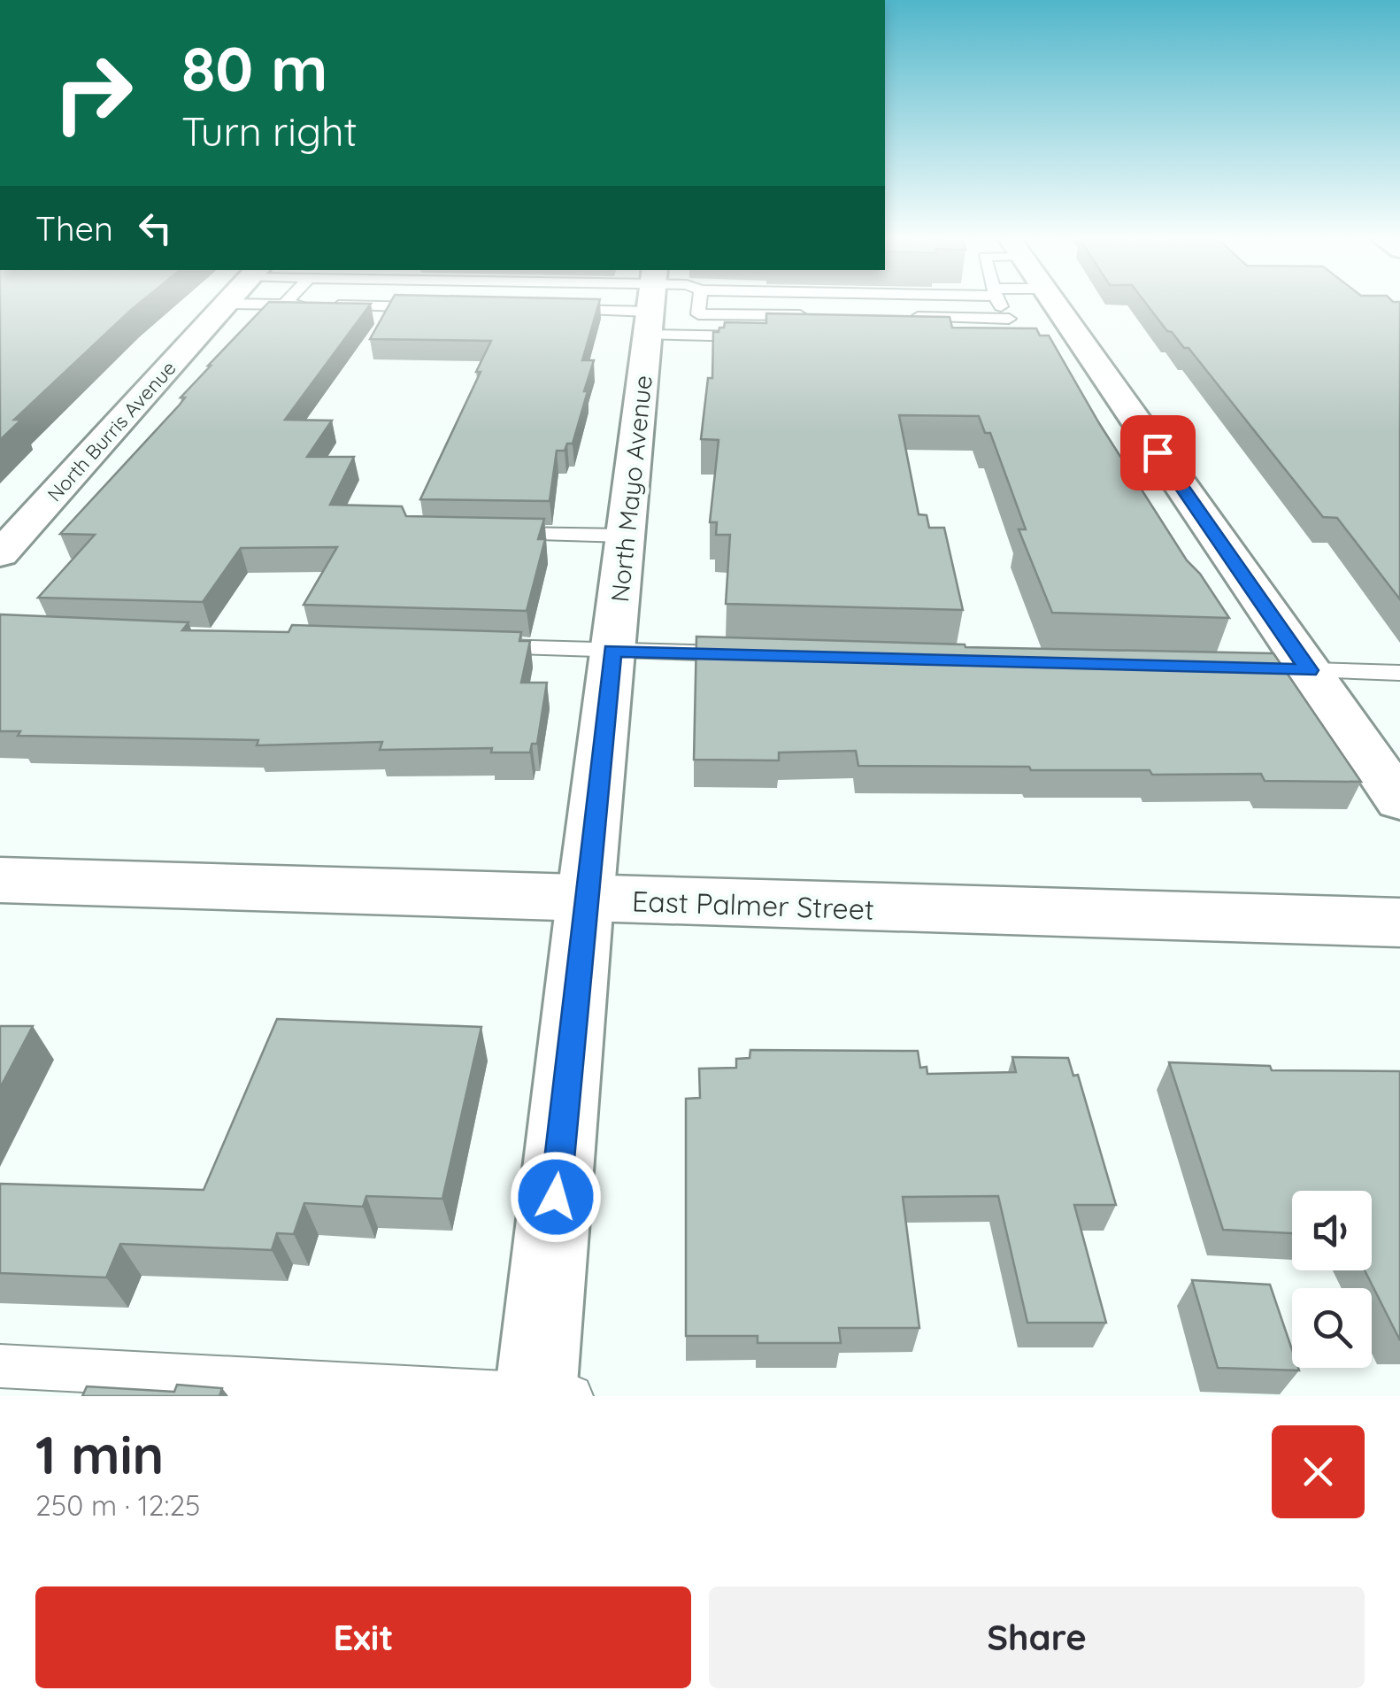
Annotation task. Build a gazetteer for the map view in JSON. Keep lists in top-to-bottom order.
{
  "streets": {
    "main road": ["East Palmer Street"],
    "street": ["North Burris Avenue", "North Mayo Avenue"]
  },
  "crossings": [
    ["North Mayo Avenue", "East Palmer Street"]
  ],
  "page": {
    "turn": ["80 m", "Turn right"],
    "then": "Then",
    "heading": ["1 min", "250 m · 12:25"],
    "buttons": ["Exit", "Share"]
  }
}
